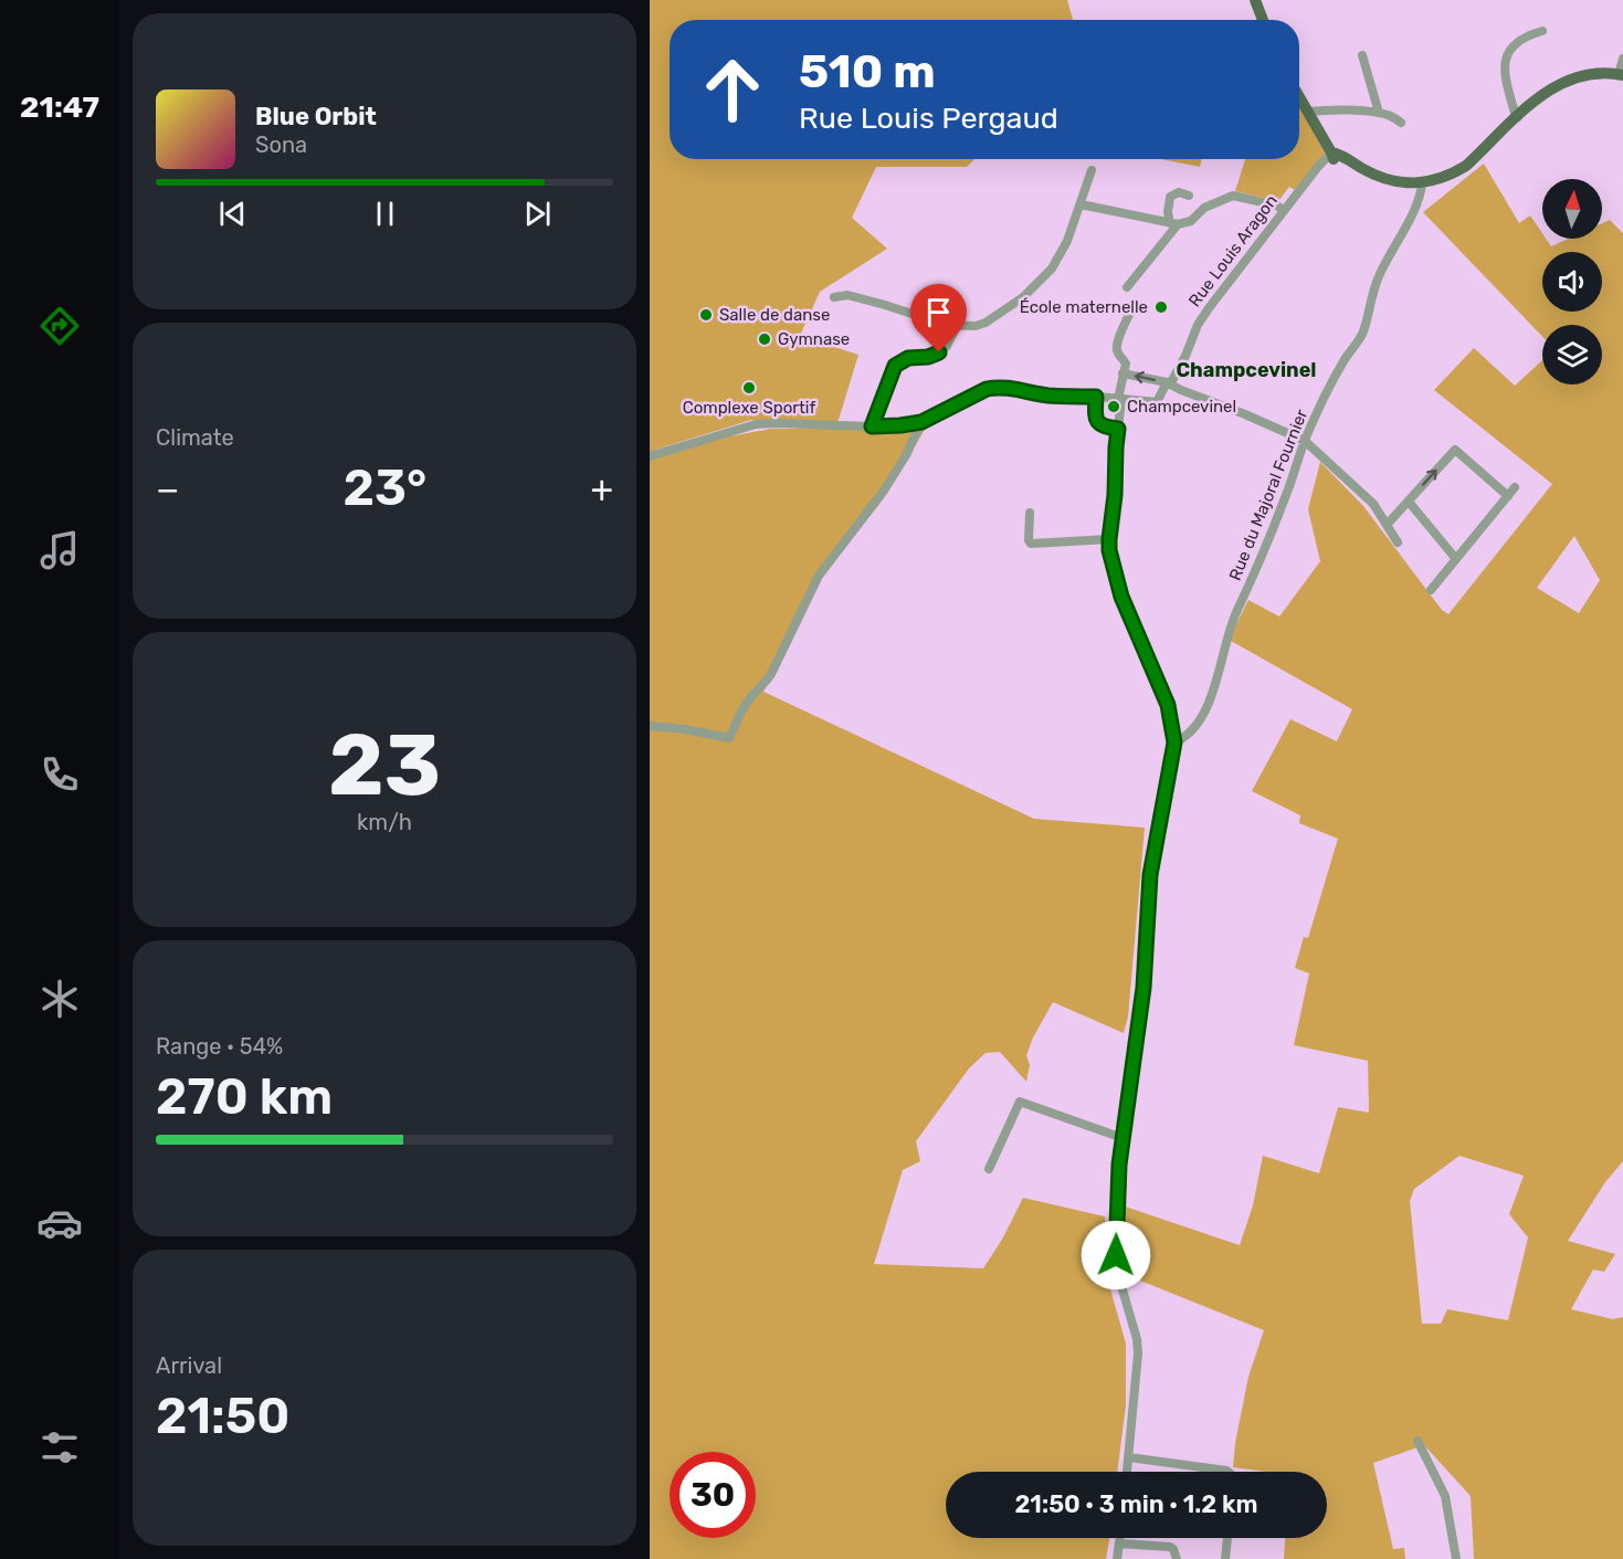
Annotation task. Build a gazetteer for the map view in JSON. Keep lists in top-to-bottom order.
{
  "streets": {
    "street": ["Rue Louis Aragon", "Rue du Majoral Fournier"]
  },
  "districts": ["Champcevinel"],
  "places": [
    "École maternelle",
    "Salle de danse",
    "Gymnase",
    "Complexe Sportif",
    "Champcevinel"
  ],
  "north": "top",
  "page": {
    "tabs": "21:47",
    "turn": ["510 m", "Rue Louis Pergaud"],
    "song": ["Blue Orbit", "Sona"],
    "tile": [
      "Climate",
      ["23", "km/h"],
      ["Range · 54%", "270 km"],
      ["Arrival", "21:50"]
    ],
    "heat": ["−", "23°", "+"],
    "limit": "30",
    "trip": "21:50 · 3 min · 1.2 km"
  }
}
